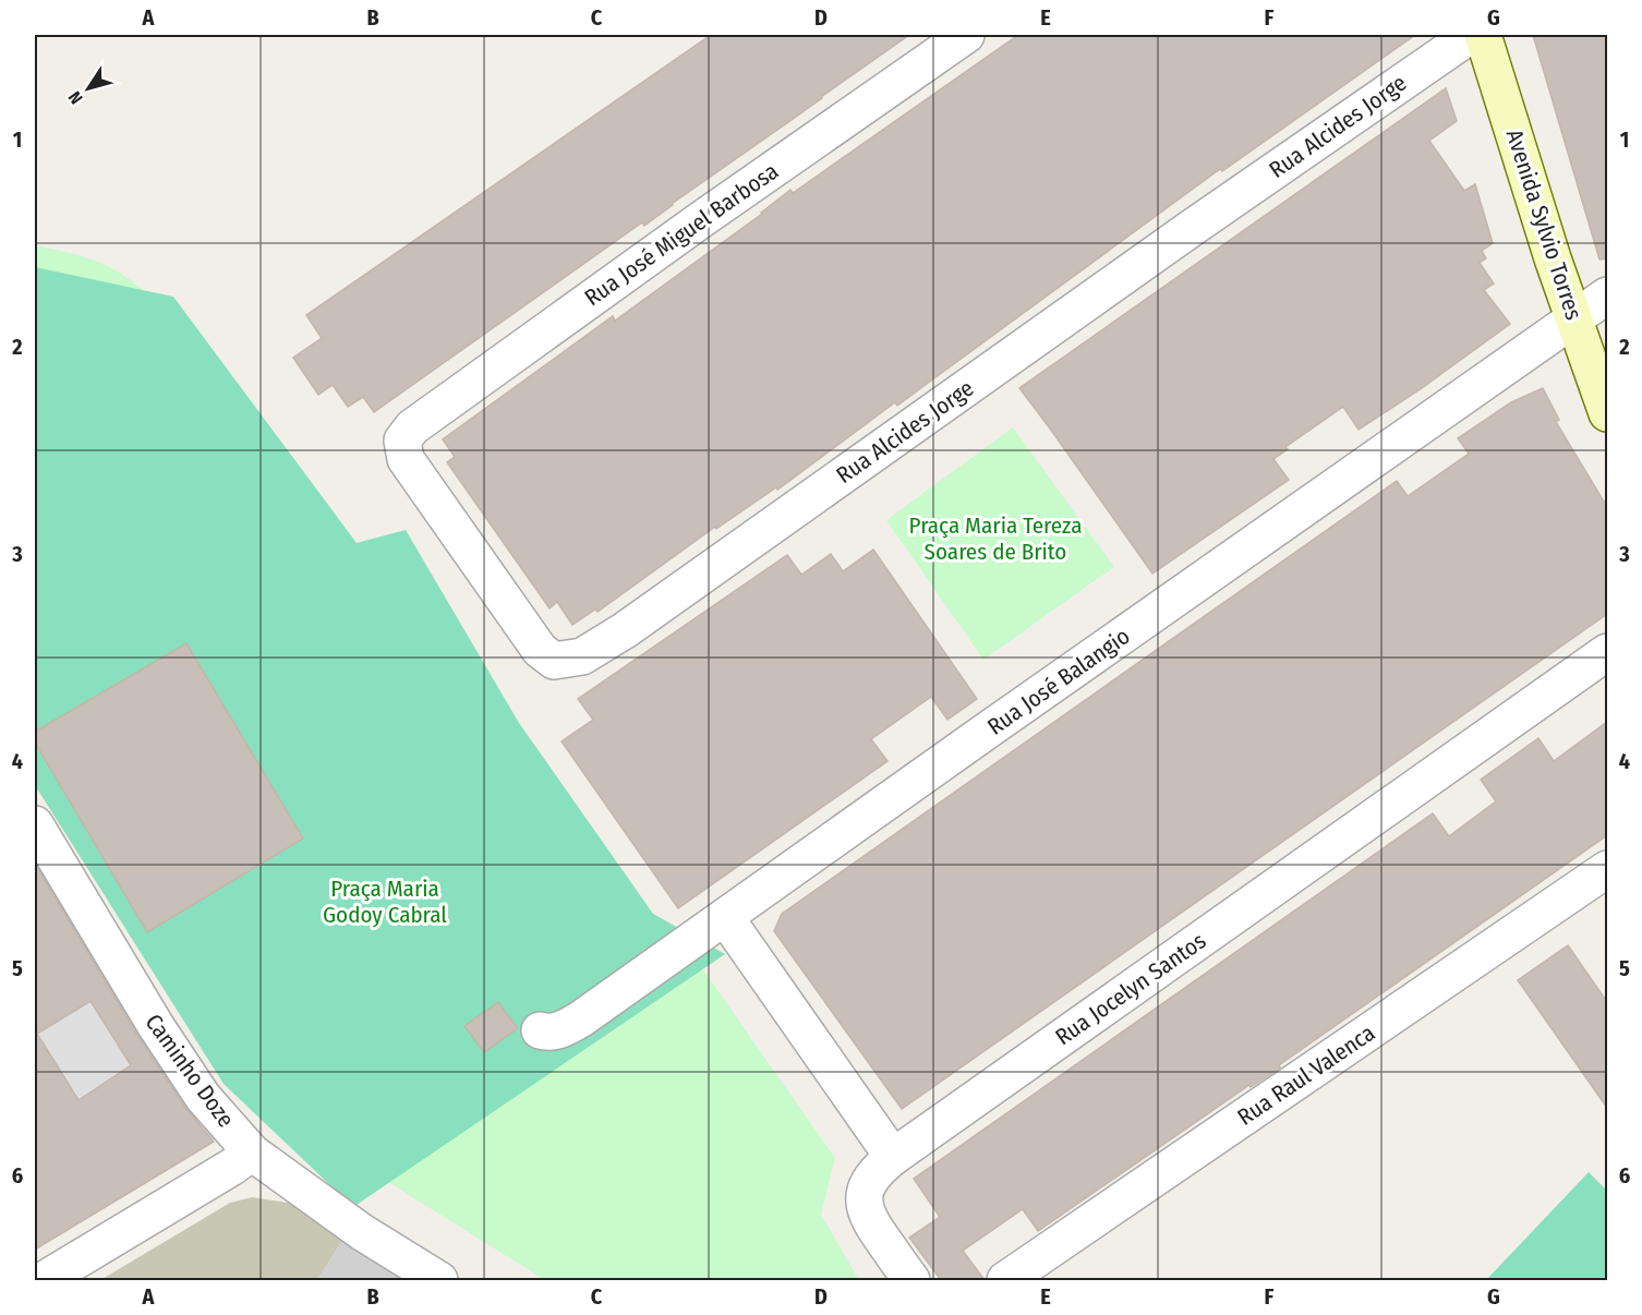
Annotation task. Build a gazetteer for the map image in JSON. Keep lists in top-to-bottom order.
{
  "streets": {
    "street": [
      "Rua Alcides Jorge",
      "Avenida Sylvio Torres",
      "Rua José Miguel Barbosa",
      "Rua José Balangio",
      "Rua Jocelyn Santos",
      "Caminho Doze",
      "Rua Raul Valenca"
    ]
  },
  "crossings": [
    ["Rua Alcides Jorge", "Rua José Miguel Barbosa"],
    ["Avenida Sylvio Torres", "Rua José Balangio"]
  ],
  "parks": ["Praça Maria Tereza Soares de Brito", "Praça Maria Godoy Cabral"],
  "north": "bottom left",
  "grid": {
    "columns": [
      "A",
      "B",
      "C",
      "D",
      "E",
      "F",
      "G"
    ],
    "rows": [
      "1",
      "2",
      "3",
      "4",
      "5",
      "6"
    ]
  }
}
